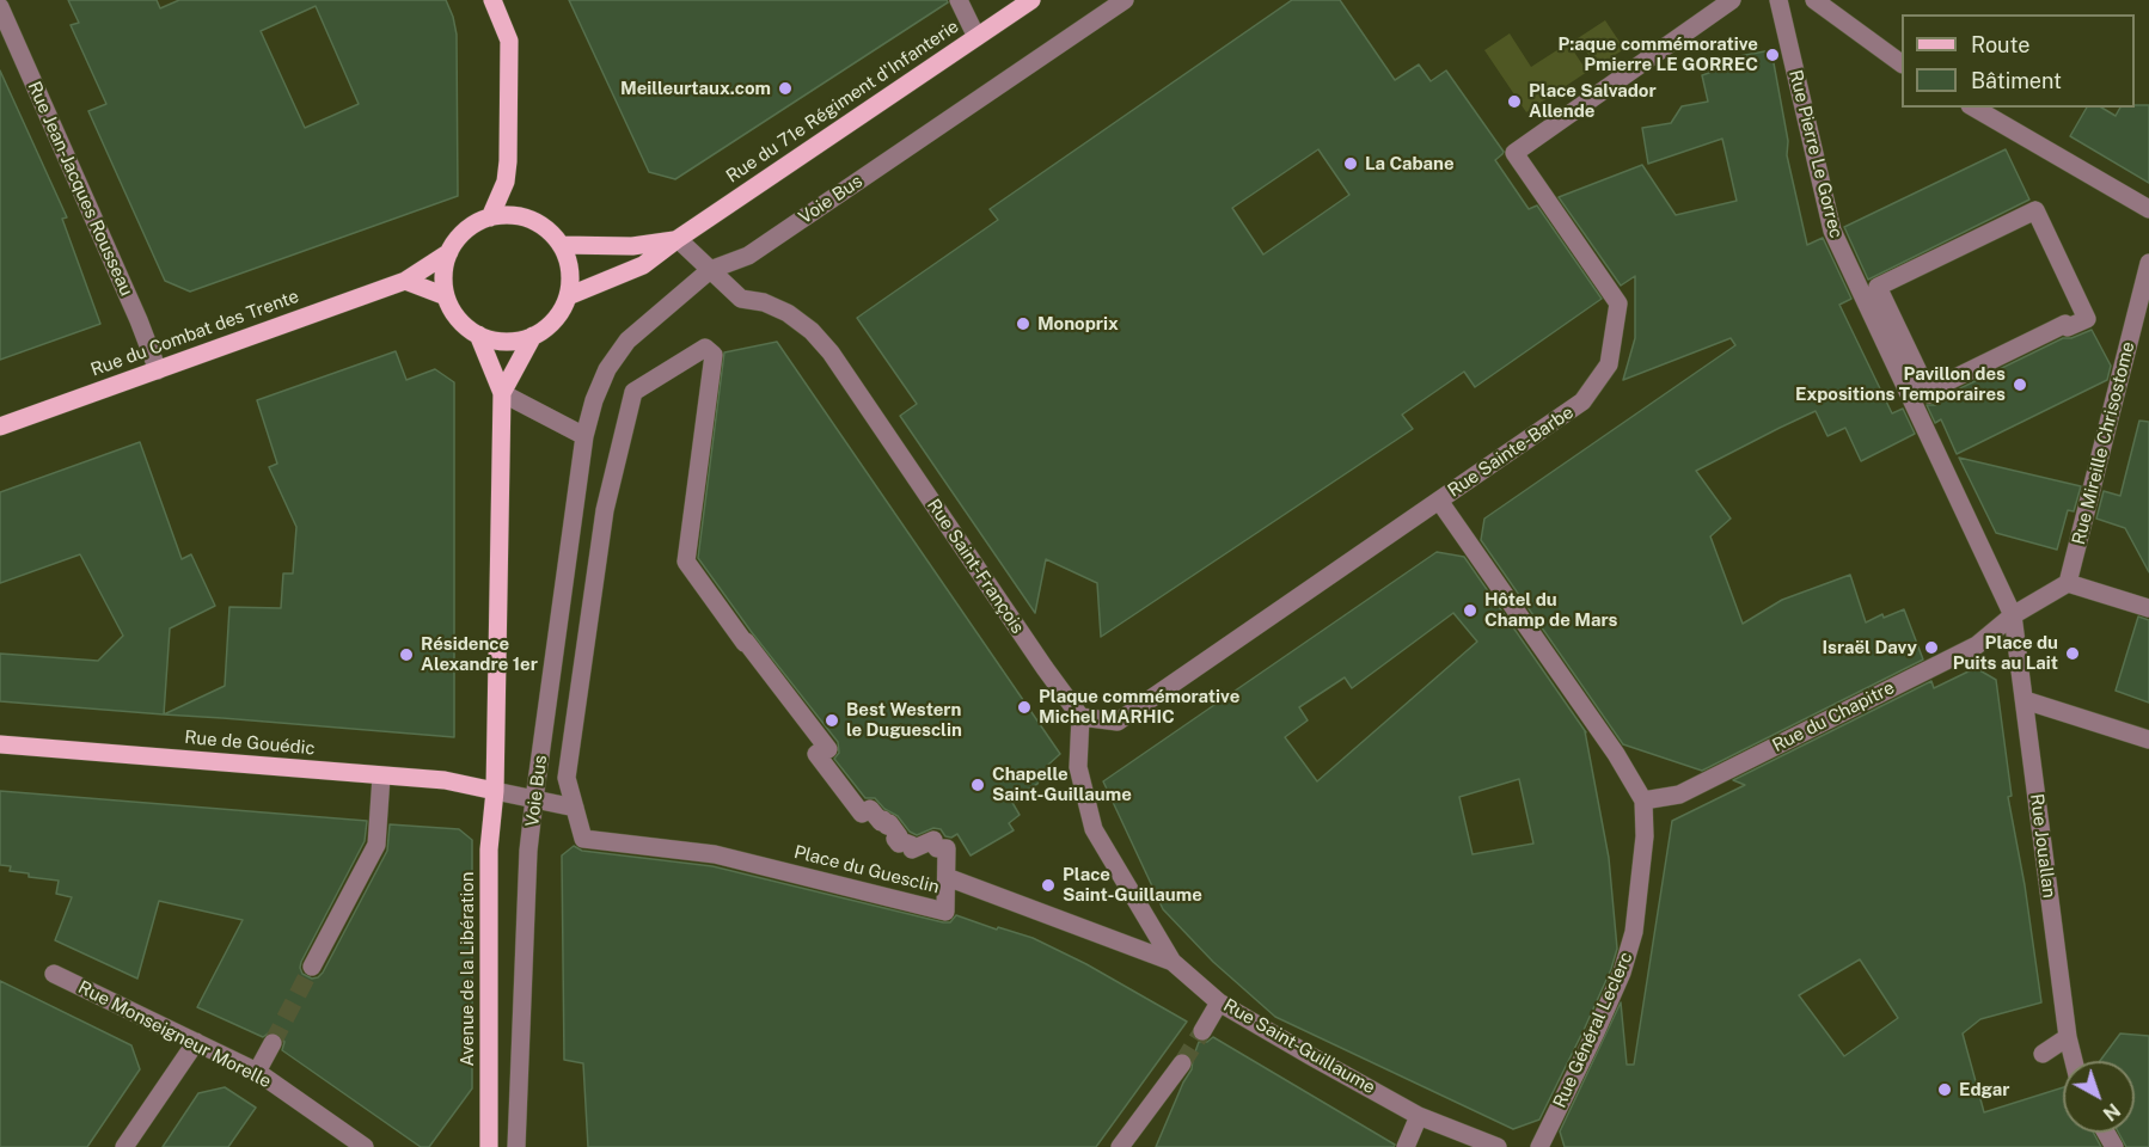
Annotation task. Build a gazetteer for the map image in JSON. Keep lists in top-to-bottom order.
{
  "streets": {
    "main road": [
      "Rue du 71e Régiment d'Infanterie",
      "Rue du Combat des Trente",
      "Rue de Gouédic",
      "Avenue de la Libération"
    ],
    "street": [
      "Rue Pierre Le Gorrec",
      "Rue Jean-Jacques Rousseau",
      "Voie Bus",
      "Rue Mireille Chrisostome",
      "Rue Sainte-Barbe",
      "Rue Saint-François",
      "Rue du Chapitre",
      "Rue Jouallan",
      "Place du Guesclin",
      "Rue Général Leclerc",
      "Rue Monseigneur Morelle",
      "Rue Saint-Guillaume"
    ]
  },
  "crossings": [
    ["Rue du 71e Régiment d'Infanterie", "Rue du Combat des Trente"],
    ["Rue du 71e Régiment d'Infanterie", "Rue Saint-François"],
    ["Rue Pierre Le Gorrec", "Rue du Chapitre"],
    ["Rue Pierre Le Gorrec", "Rue Jouallan"],
    ["Rue Jean-Jacques Rousseau", "Rue du Combat des Trente"],
    ["Voie Bus", "Rue Saint-François"],
    ["Rue Sainte-Barbe", "Rue Saint-François"],
    ["Rue du Chapitre", "Rue Jouallan"],
    ["Rue du Chapitre", "Rue Général Leclerc"],
    ["Rue de Gouédic", "Avenue de la Libération"],
    ["Place du Guesclin", "Rue Saint-Guillaume"]
  ],
  "places": [
    "P:aque commémorative Pmierre LE GORREC",
    "Meilleurtaux.com",
    "Place Salvador Allende",
    "La Cabane",
    "Monoprix",
    "Pavillon des Expositions Temporaires",
    "Hôtel du Champ de Mars",
    "Israël Davy",
    "Place du Puits au Lait",
    "Résidence Alexandre 1er",
    "Plaque commémorative Michel MARHIC",
    "Best Western le Duguesclin",
    "Chapelle Saint-Guillaume",
    "Place Saint-Guillaume",
    "Edgar"
  ],
  "legend": ["Route", "Bâtiment"],
  "north": "bottom right"
}
